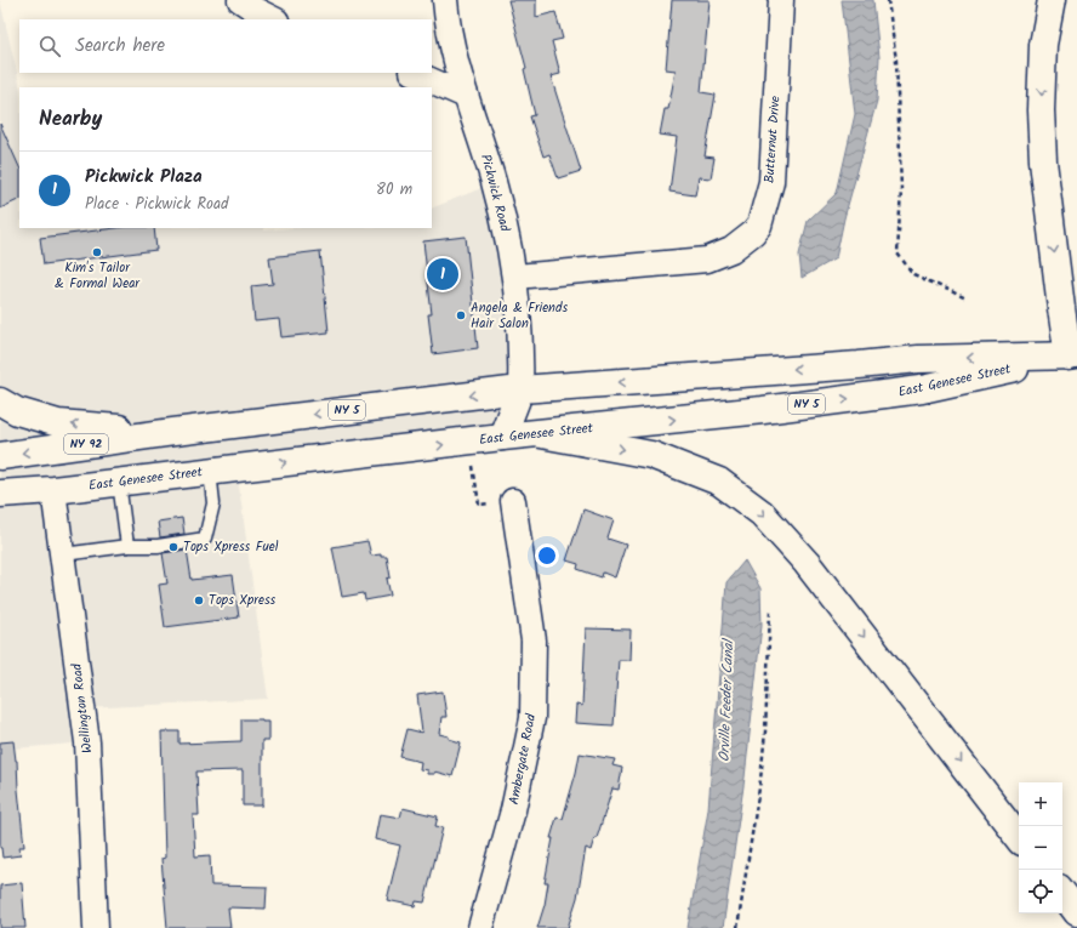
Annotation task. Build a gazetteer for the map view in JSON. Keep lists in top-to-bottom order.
{
  "streets": {
    "main road": ["East Genesee Street", "NY 5", "NY 92"],
    "street": [
      "Butternut Drive",
      "Pickwick Road",
      "Wellington Road",
      "Ambergate Road"
    ]
  },
  "crossings": [
    ["Butternut Drive", "Pickwick Road"],
    ["Pickwick Road", "East Genesee Street"],
    ["East Genesee Street", "NY 5"],
    ["East Genesee Street", "Wellington Road"]
  ],
  "water": ["Orville Feeder Canal"],
  "places": [
    "Kim's Tailor & Formal Wear",
    "Angela & Friends Hair Salon",
    "Tops Xpress Fuel",
    "Tops Xpress"
  ],
  "page": {
    "search": "Search here",
    "heading": "Nearby",
    "list": [
      {
        "mark": "1",
        "name": "Pickwick Plaza",
        "note": "Place · Pickwick Road",
        "value": "80 m"
      }
    ],
    "pins": "1",
    "map_buttons": ["+", "−"]
  }
}
